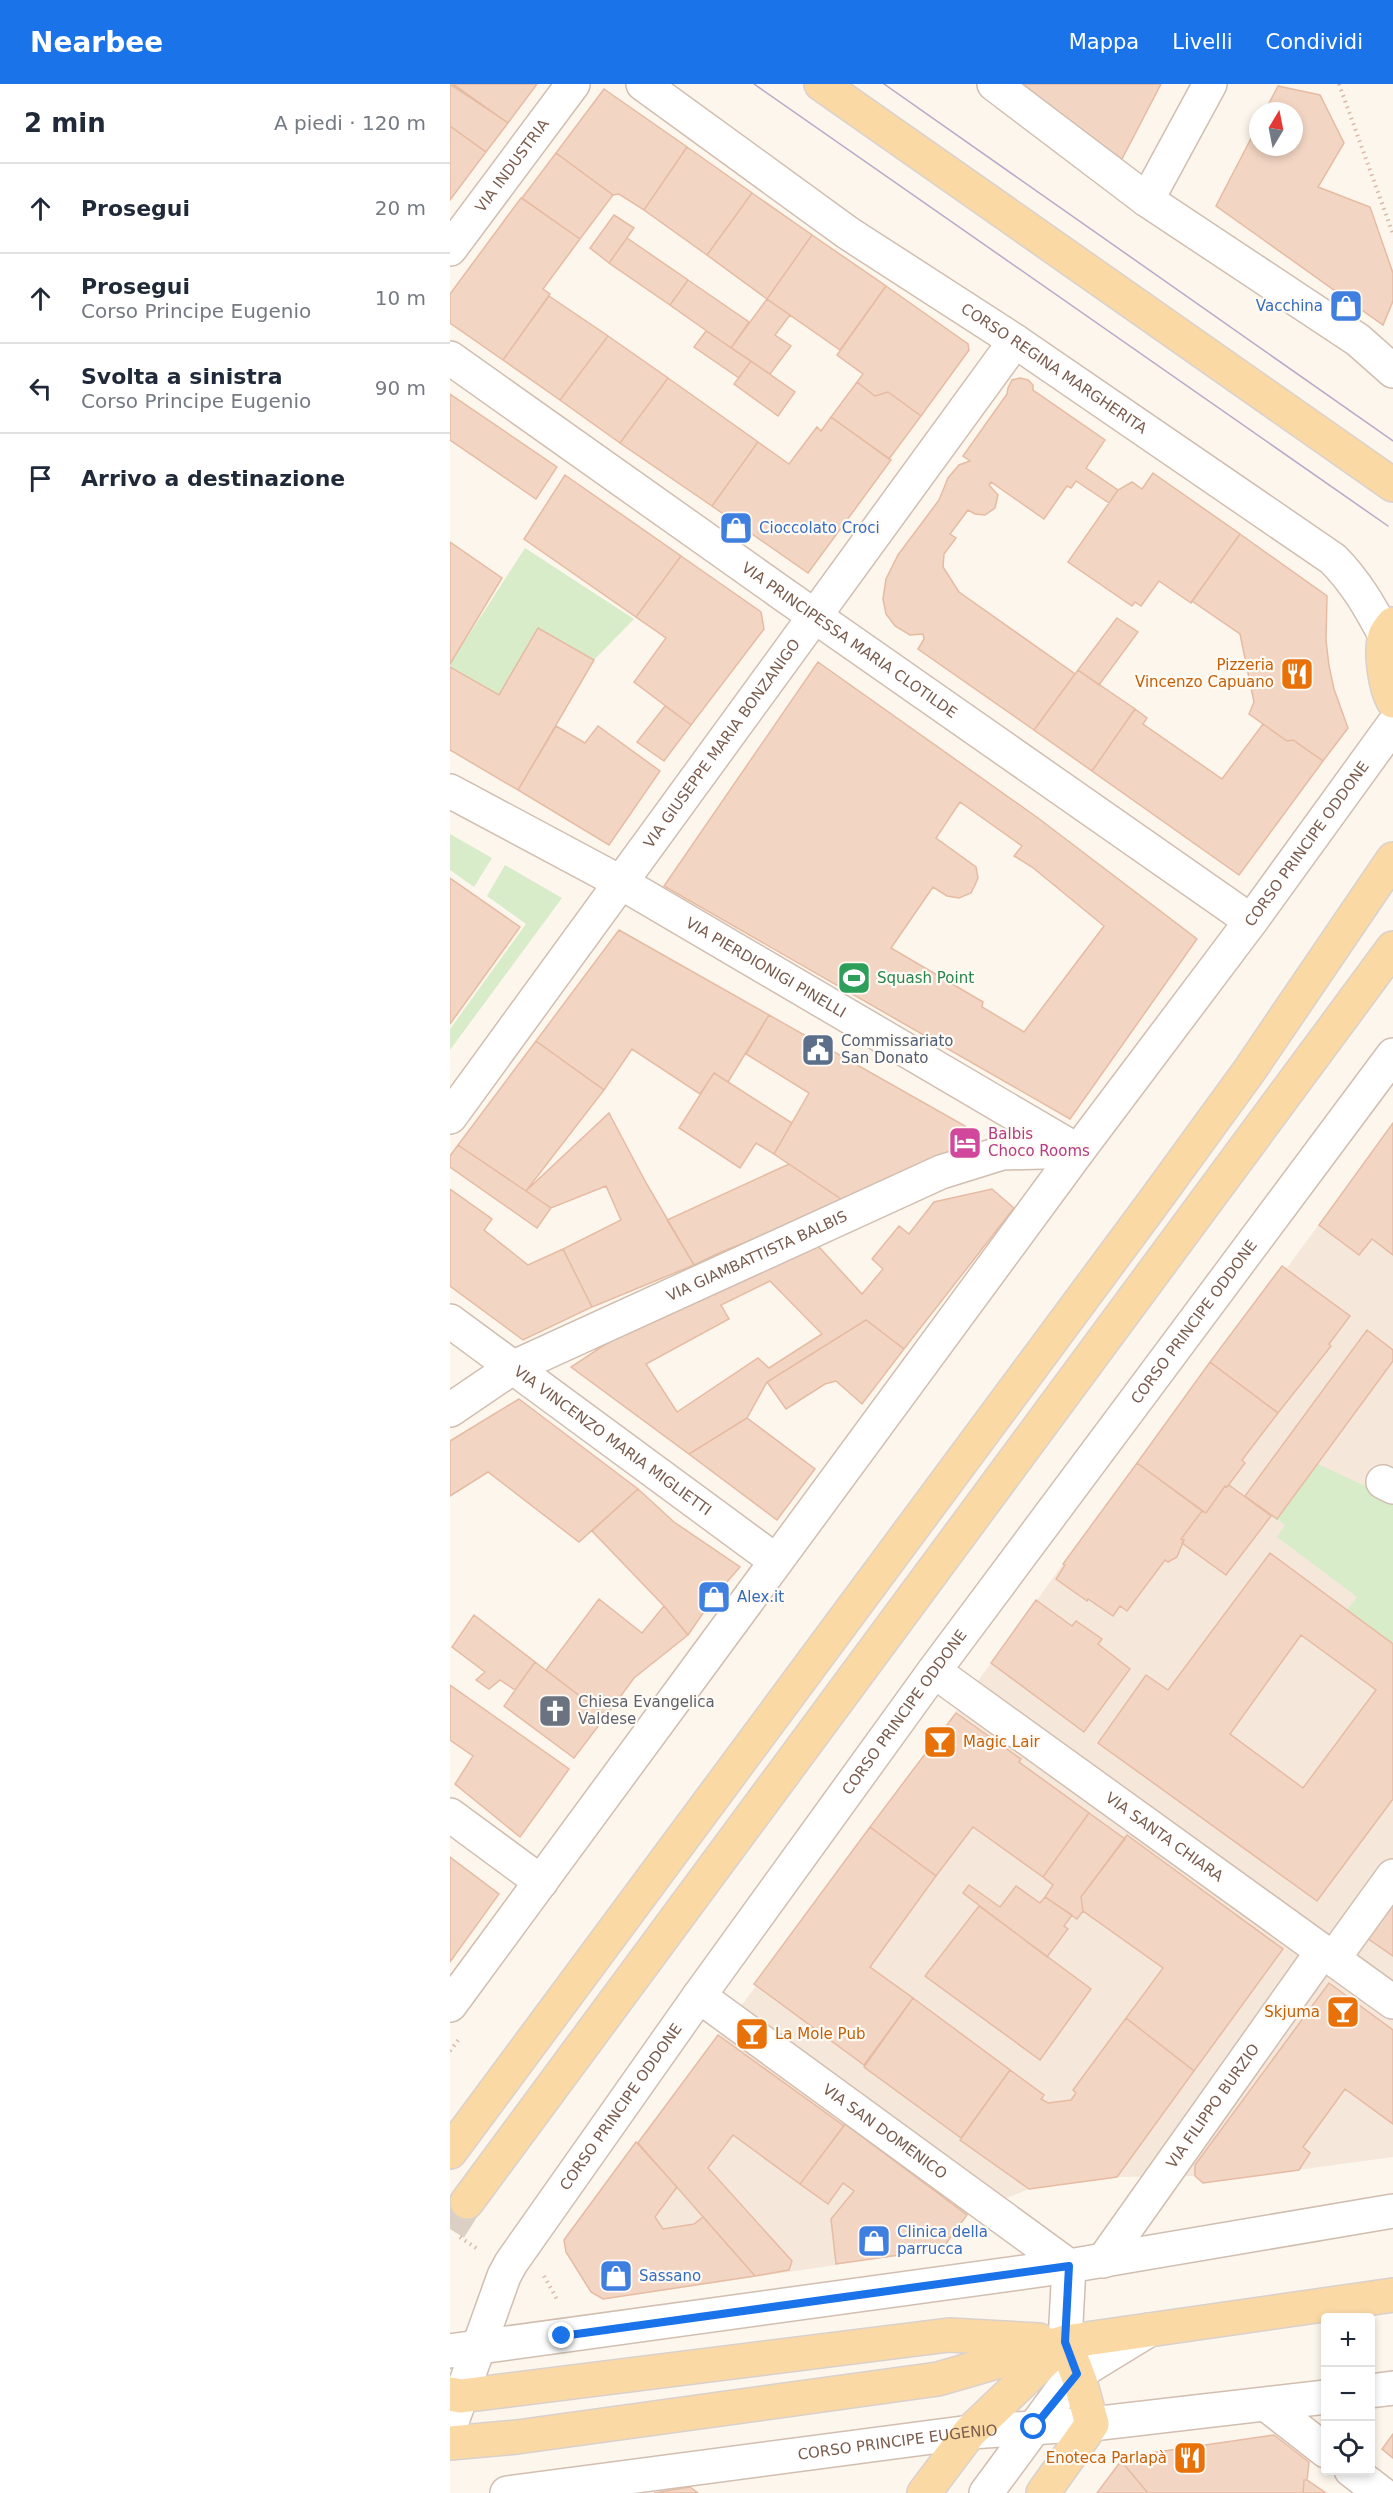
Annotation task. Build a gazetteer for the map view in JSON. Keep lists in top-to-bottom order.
{
  "streets": {
    "main road": ["CORSO REGINA MARGHERITA"],
    "street": [
      "VIA INDUSTRIA",
      "VIA PRINCIPESSA MARIA CLOTILDE",
      "VIA GIUSEPPE MARIA BONZANIGO",
      "CORSO PRINCIPE ODDONE",
      "VIA PIERDIONIGI PINELLI",
      "VIA GIAMBATTISTA BALBIS",
      "VIA VINCENZO MARIA MIGLIETTI",
      "VIA SANTA CHIARA",
      "VIA FILIPPO BURZIO",
      "VIA SAN DOMENICO",
      "CORSO PRINCIPE EUGENIO"
    ]
  },
  "crossings": [
    ["CORSO REGINA MARGHERITA", "VIA GIUSEPPE MARIA BONZANIGO"],
    ["VIA PRINCIPESSA MARIA CLOTILDE", "VIA GIUSEPPE MARIA BONZANIGO"],
    ["VIA PRINCIPESSA MARIA CLOTILDE", "CORSO PRINCIPE ODDONE"],
    ["VIA GIUSEPPE MARIA BONZANIGO", "VIA PIERDIONIGI PINELLI"],
    ["CORSO PRINCIPE ODDONE", "VIA PIERDIONIGI PINELLI"],
    ["CORSO PRINCIPE ODDONE", "VIA GIAMBATTISTA BALBIS"],
    ["CORSO PRINCIPE ODDONE", "VIA VINCENZO MARIA MIGLIETTI"],
    ["CORSO PRINCIPE ODDONE", "VIA SANTA CHIARA"],
    ["CORSO PRINCIPE ODDONE", "VIA SAN DOMENICO"],
    ["VIA PIERDIONIGI PINELLI", "VIA GIAMBATTISTA BALBIS"],
    ["VIA GIAMBATTISTA BALBIS", "VIA VINCENZO MARIA MIGLIETTI"],
    ["VIA SANTA CHIARA", "VIA FILIPPO BURZIO"]
  ],
  "places": {
    "shop": [
      "Vacchina",
      "Cioccolato Croci",
      "Alex.it",
      "Clinica della parrucca",
      "Sassano"
    ],
    "restaurant": ["Pizzeria Vincenzo Capuano", "Enoteca Parlapà"],
    "sports": ["Squash Point"],
    "public building": ["Commissariato San Donato"],
    "hotel": ["Balbis Choco Rooms"],
    "church": ["Chiesa Evangelica Valdese"],
    "bar": ["Magic Lair", "Skjuma", "La Mole Pub"]
  },
  "north": "top",
  "page": {
    "header": "Nearbee",
    "nav": ["Mappa", "Livelli", "Condividi"],
    "heading": ["2 min", "A piedi · 120 m"],
    "list": [
      ["Prosegui", "20 m"],
      ["Prosegui", "Corso Principe Eugenio", "10 m"],
      ["Svolta a sinistra", "Corso Principe Eugenio", "90 m"],
      "Arrivo a destinazione"
    ],
    "map_buttons": ["+", "−"]
  }
}
